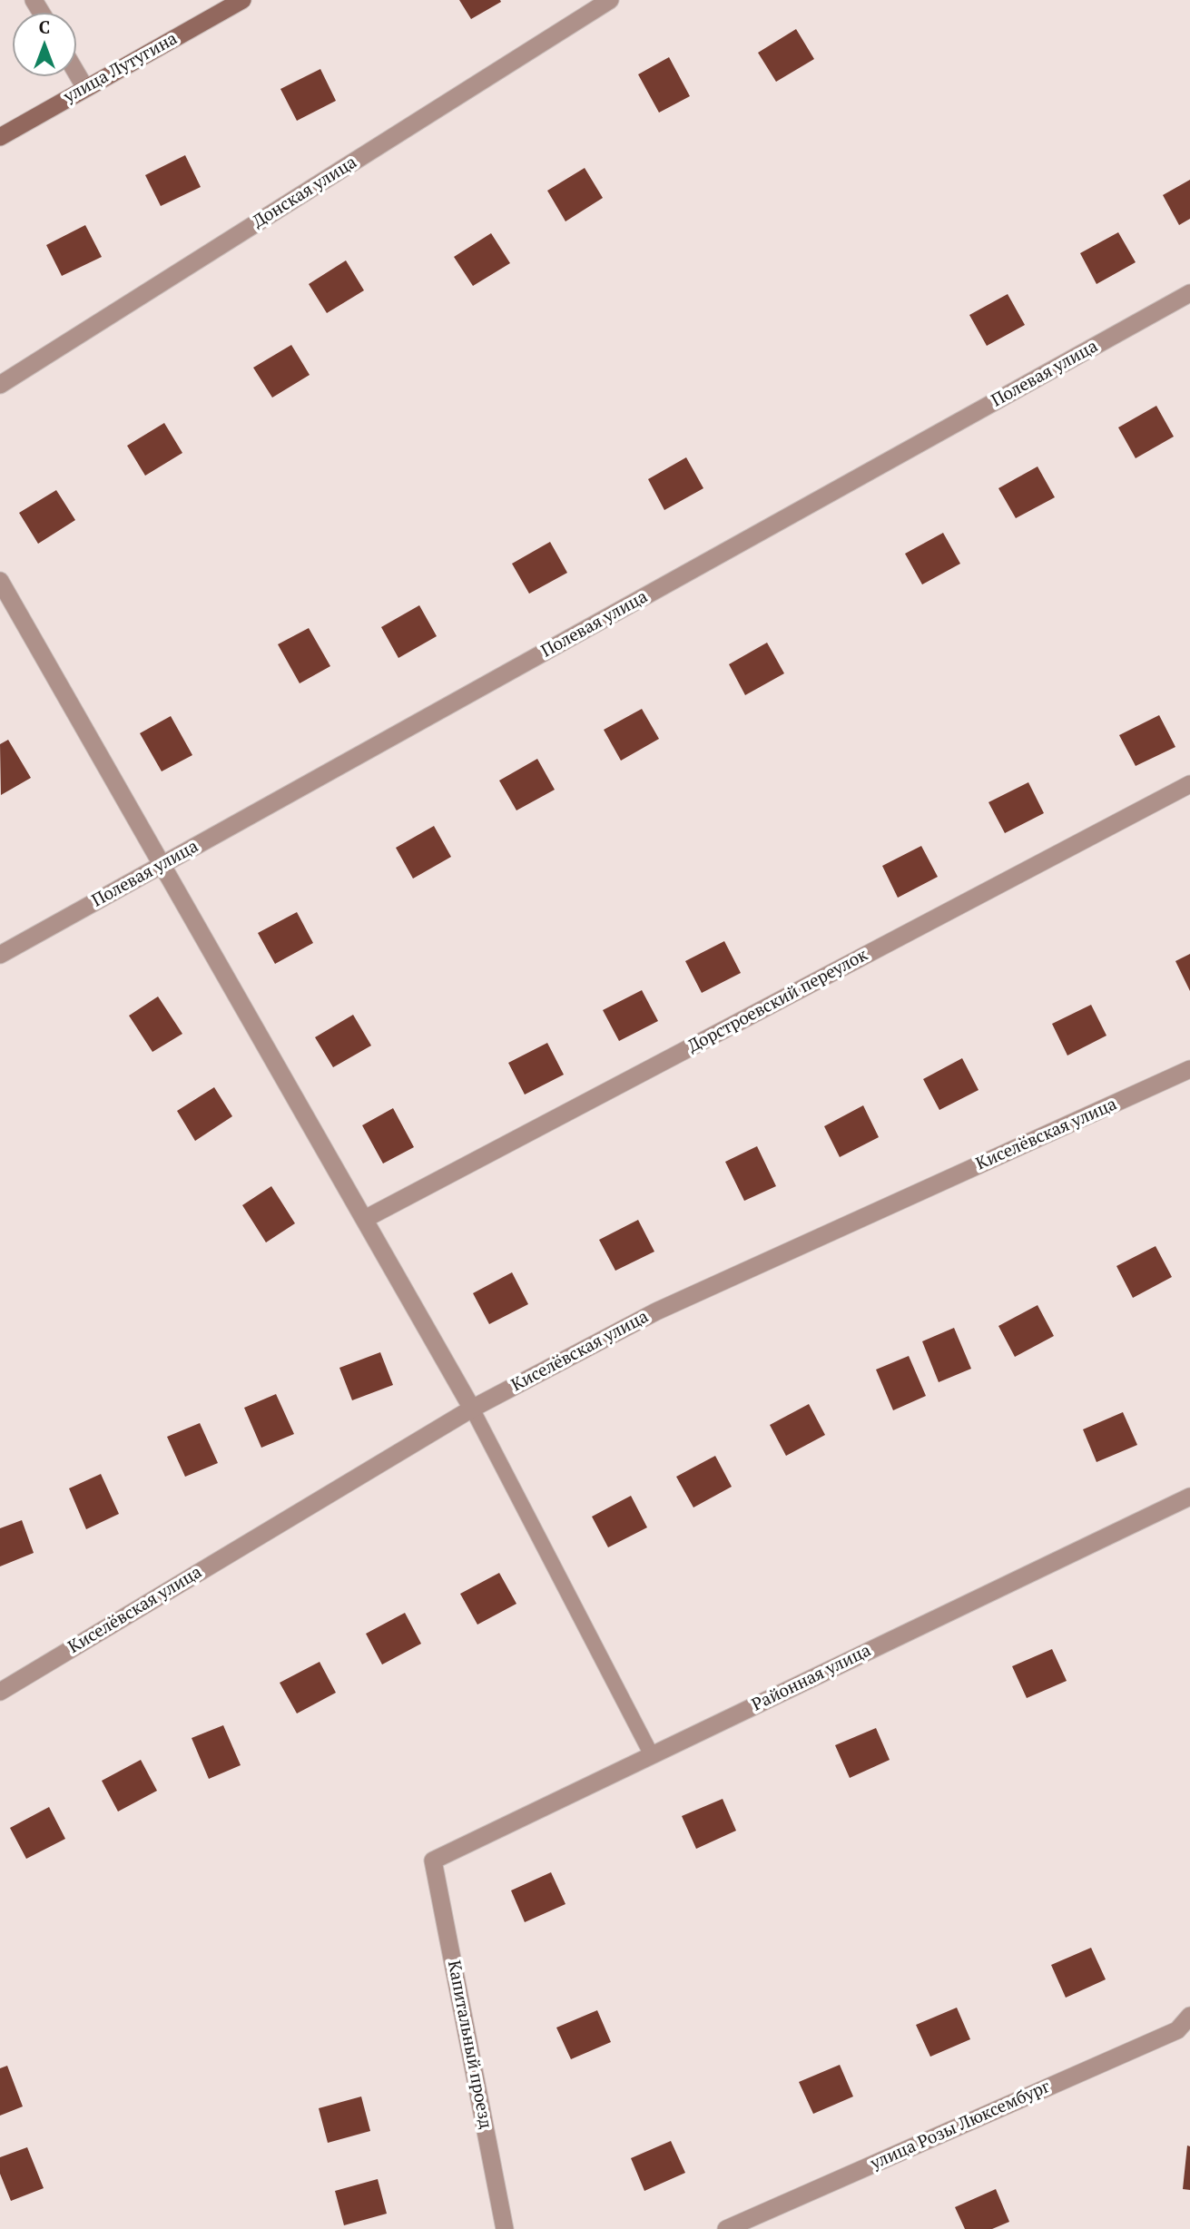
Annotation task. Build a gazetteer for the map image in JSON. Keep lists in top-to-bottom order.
{
  "streets": {
    "main road": ["улица Лутугина"],
    "street": [
      "Донская улица",
      "Полевая улица",
      "Дорстроевский переулок",
      "Киселёвская улица",
      "Районная улица",
      "Капитальный проезд",
      "улица Розы Люксембург"
    ]
  },
  "crossings": [
    ["Районная улица", "Капитальный проезд"]
  ],
  "north": "top"
}
